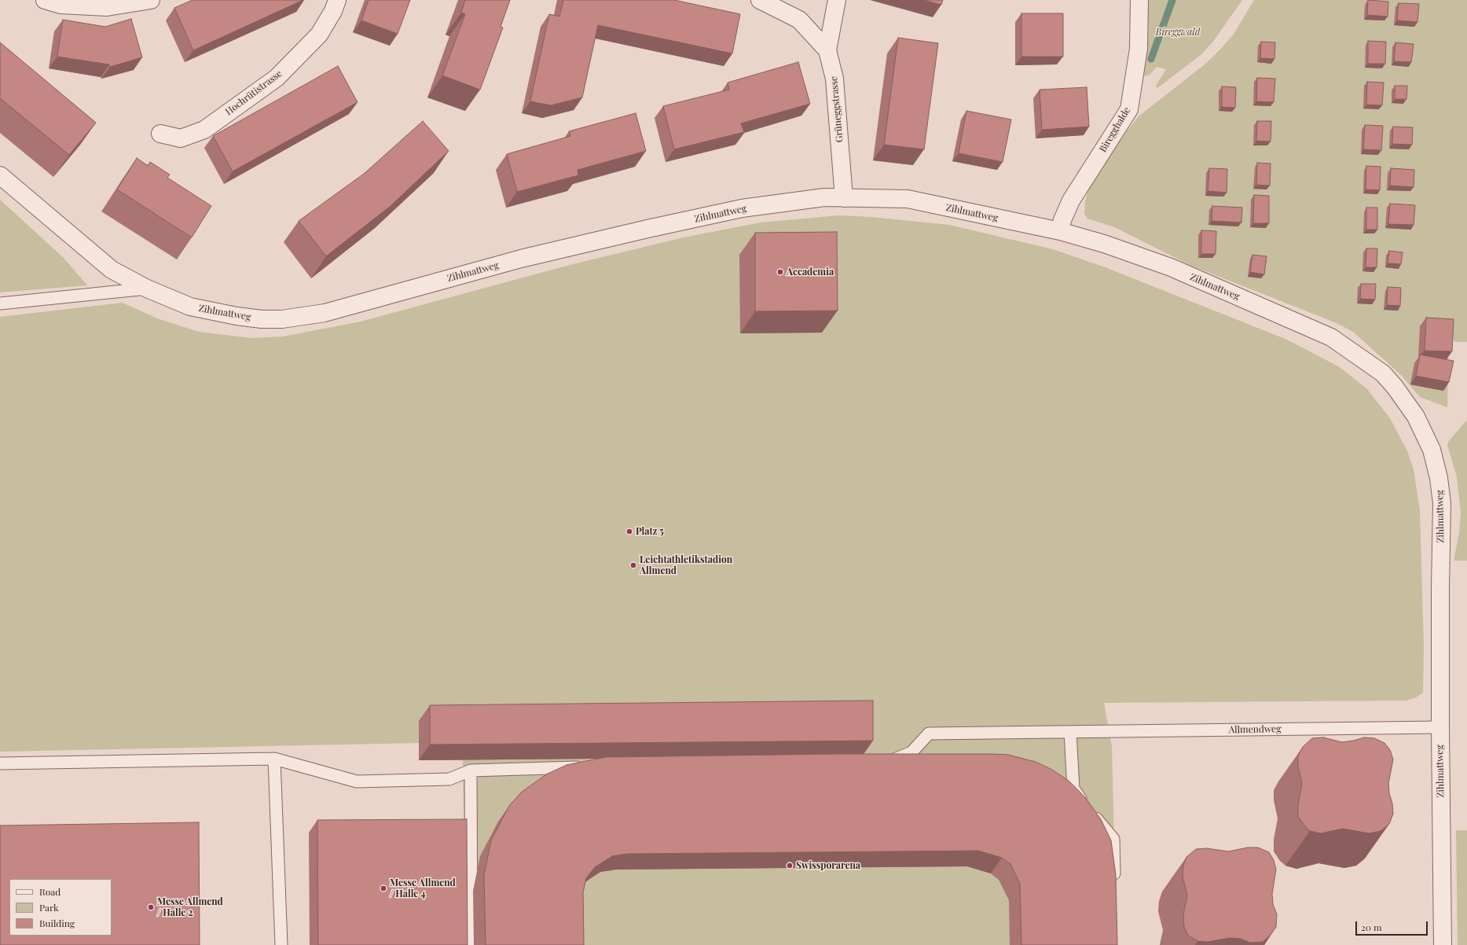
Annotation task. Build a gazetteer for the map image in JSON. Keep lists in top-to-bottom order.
{
  "streets": {
    "street": [
      "Hochrütistrasse",
      "Grüneggstrasse",
      "Biregghalde",
      "Zihlmattweg"
    ],
    "lane": ["Allmendweg"]
  },
  "crossings": [
    ["Grüneggstrasse", "Zihlmattweg"],
    ["Biregghalde", "Zihlmattweg"],
    ["Zihlmattweg", "Allmendweg"]
  ],
  "parks": ["Bireggwald"],
  "places": [
    "Accademia",
    "Platz 5",
    "Leichtathletikstadion Allmend",
    "Swissporarena",
    "Messe Allmend / Halle 4",
    "Messe Allmend / Halle 2"
  ],
  "legend": ["Road", "Park", "Building"],
  "scale_bar": "20 m"
}
